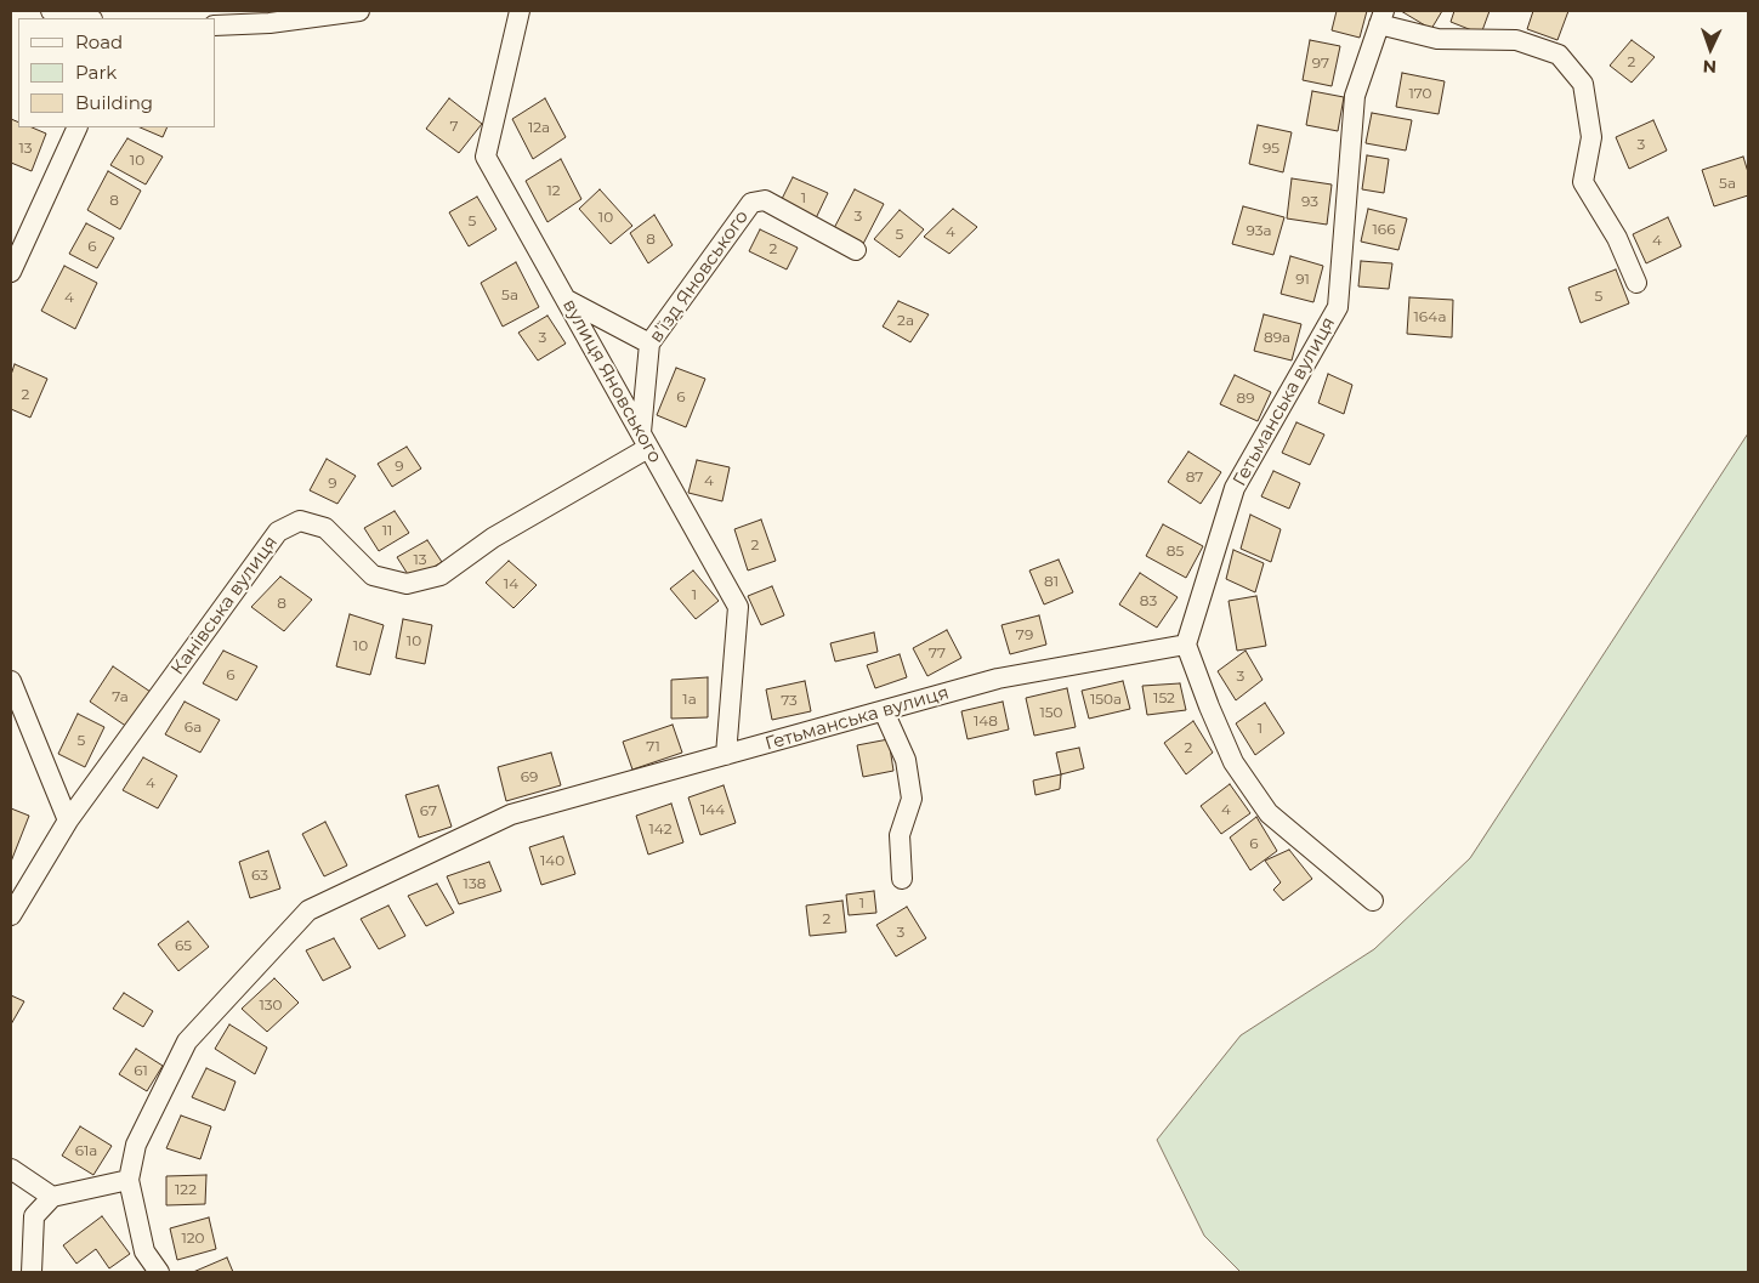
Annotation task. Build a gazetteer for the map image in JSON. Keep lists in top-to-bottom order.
{
  "streets": {
    "street": [
      "в’їзд Яновського",
      "вулиця Яновського",
      "Гетьманська вулиця",
      "Канівська вулиця"
    ]
  },
  "crossings": [
    ["в’їзд Яновського", "вулиця Яновського"],
    ["в’їзд Яновського", "Канівська вулиця"],
    ["вулиця Яновського", "Гетьманська вулиця"],
    ["вулиця Яновського", "Канівська вулиця"]
  ],
  "house_numbers": [
    "2",
    "97",
    "170",
    "7",
    "12а",
    "3",
    "13",
    "95",
    "10",
    "5а",
    "12",
    "1",
    "8",
    "93",
    "3",
    "10",
    "5",
    "166",
    "93а",
    "4",
    "5",
    "8",
    "4",
    "6",
    "2",
    "91",
    "5а",
    "5",
    "4",
    "164а",
    "2а",
    "3",
    "89а",
    "2",
    "6",
    "89",
    "9",
    "87",
    "4",
    "9",
    "11",
    "2",
    "85",
    "13",
    "81",
    "14",
    "1",
    "83",
    "8",
    "79",
    "10",
    "10",
    "77",
    "6",
    "3",
    "7а",
    "152",
    "1а",
    "150а",
    "73",
    "150",
    "148",
    "6а",
    "1",
    "5",
    "71",
    "2",
    "69",
    "4",
    "144",
    "4",
    "67",
    "142",
    "6",
    "140",
    "63",
    "138",
    "1",
    "2",
    "3",
    "65",
    "130",
    "61",
    "61а",
    "122",
    "120"
  ],
  "legend": ["Road", "Park", "Building"],
  "north": "bottom"
}
